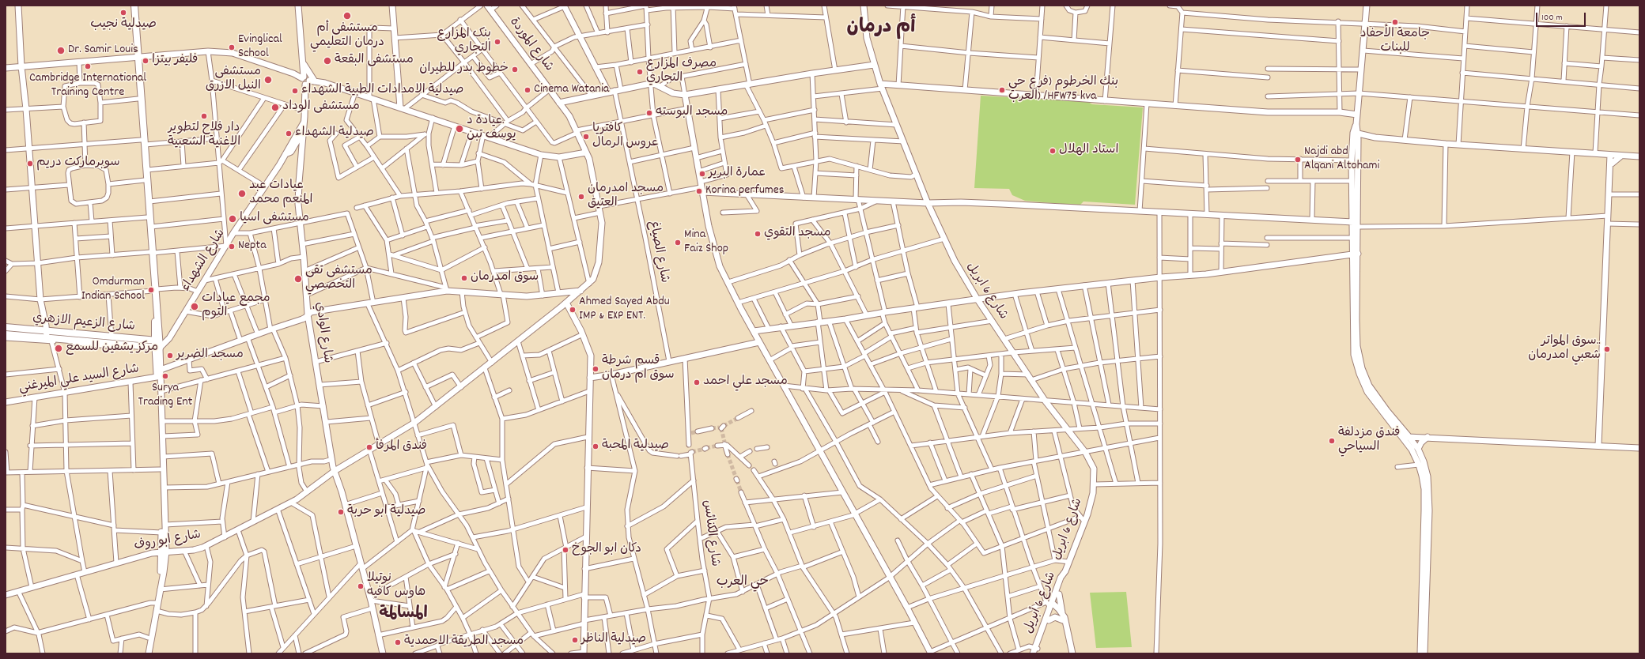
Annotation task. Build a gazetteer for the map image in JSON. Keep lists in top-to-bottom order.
{
  "streets": {
    "main road": ["شارع الزعيم الازهري"],
    "street": [
      "شارع الموردة",
      "شارع الصياغ",
      "شارع الشهداء",
      "شارع 6 ابريل",
      "شارع الوادي",
      "شارع السيد علي الميرغني",
      "شارع الكنائس",
      "شارع ابو روف",
      "شارع 6 أبريل"
    ]
  },
  "crossings": [
    ["شارع الموردة", "شارع ابو روف"],
    ["شارع الشهداء", "شارع الزعيم الازهري"],
    ["شارع الشهداء", "شارع الوادي"],
    ["شارع 6 ابريل", "شارع 6 أبريل"]
  ],
  "districts": ["أم درمان", "حي العرب", "المسالمة"],
  "places": [
    "صيدلية نجيب",
    "مستشفى أم درمان التعليمي",
    "جامعة الأحفاد للبنات",
    "بنک المزارع التجاري",
    "Evinglical School",
    "Dr. Samir Louis",
    "فليفر بيتزا",
    "مستشفى البقعة",
    "Cambridge International Training Centre",
    "خطوط بدر للطيران",
    "مصرف المزارع التجاري",
    "مستشفى النيل الازرق",
    "Cinema Watania",
    "بنك الخرطوم (فرع حي العرب) /HFW75 kva",
    "صيدلية الامدادات الطبية الشهداء",
    "مستشفى الوداد",
    "مسجد البوسته",
    "دار فلاح لتطوير الاغنية الشعبية",
    "عيادة د. يوسف تبن",
    "صيدلية الشهداء",
    "كافتريا عروس الرمال",
    "استاد الهلال",
    "Najdi abd Alqani Altohami",
    "سوبرماركت دريم",
    "عمارة البرير",
    "Korina perfumes",
    "عيادات عبد المنعم محمد",
    "مسجد امدرمان العتيق",
    "مستشفى اسيا",
    "مسجد التقوي",
    "Mina Faiz Shop",
    "Nepta",
    "سوق امدرمان",
    "مستشفى تقى التخصصي",
    "Omdurman Indian School",
    "مجمع عيادات التوم",
    "Ahmed Sayed Abdu IMP & EXP ENT.",
    "مركز يشفين للسمع",
    "سوق المواتر.. شعبي امدرمان",
    "مسجد الضرير",
    "قسم شرطة سوق ام درمان",
    "Surya Trading Ent",
    "مسجد علي احمد",
    "فندق مزدلفة السياحي",
    "صيدلية المحبة",
    "فندق المرفأ",
    "صيدلية ابو حربة",
    "دكان ابو الجوخ",
    "نوتيلا هاوس كافيه",
    "صيدلية الناظر",
    "مسجد الطريقة الاحمدية"
  ],
  "scale_bar": "100 m"
}
